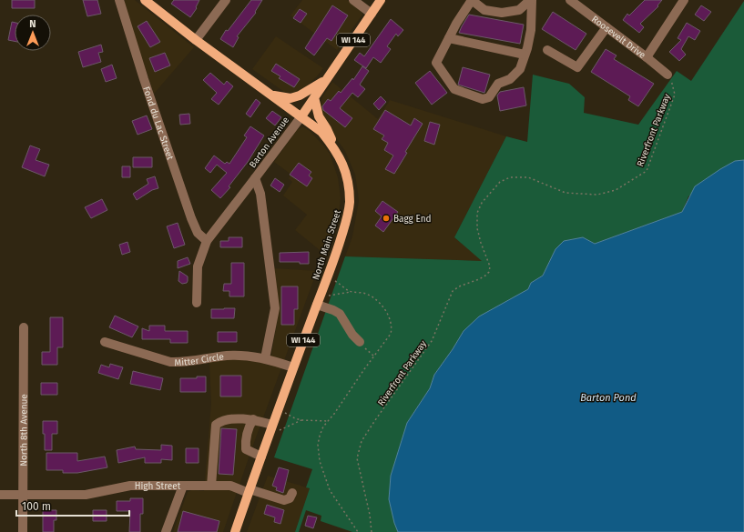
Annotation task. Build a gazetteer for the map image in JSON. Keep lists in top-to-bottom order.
{
  "streets": {
    "main road": ["WI 144", "Barton Avenue", "North Main Street"],
    "street": [
      "Roosevelt Drive",
      "Fond du Lac Street",
      "Mitter Circle",
      "North 8th Avenue",
      "High Street"
    ],
    "path": ["Riverfront Parkway"]
  },
  "crossings": [
    ["Roosevelt Drive", "Riverfront Parkway"],
    ["Fond du Lac Street", "Barton Avenue"],
    ["Barton Avenue", "North Main Street"],
    ["North Main Street", "Mitter Circle"],
    ["North Main Street", "High Street"],
    ["North 8th Avenue", "High Street"]
  ],
  "water": ["Barton Pond"],
  "places": ["Bagg End"],
  "scale_bar": "100 m",
  "north": "top"
}
